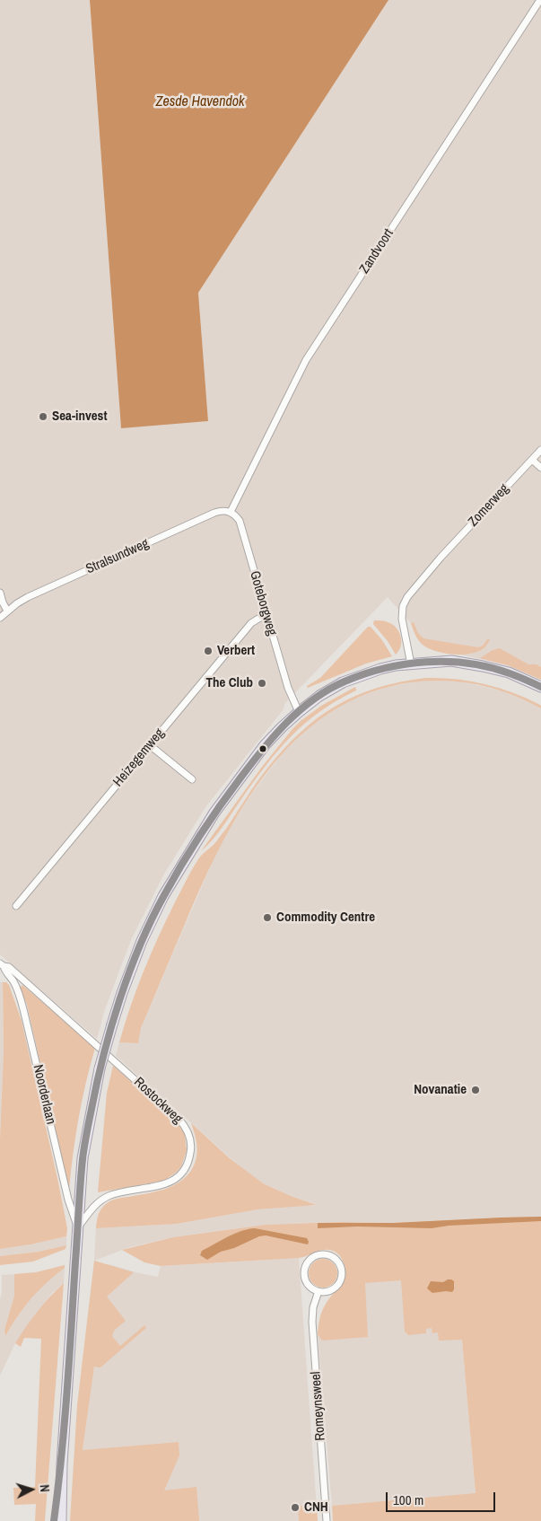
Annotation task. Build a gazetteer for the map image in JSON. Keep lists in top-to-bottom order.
{
  "streets": {
    "main road": ["Noorderlaan"],
    "street": [
      "Zandvoort",
      "Zomerweg",
      "Stralsundweg",
      "Goteborgweg",
      "Heizegemweg",
      "Rostockweg",
      "Romeynsweel"
    ]
  },
  "crossings": [
    ["Zandvoort", "Stralsundweg"],
    ["Zandvoort", "Goteborgweg"],
    ["Zomerweg", "Noorderlaan"],
    ["Stralsundweg", "Goteborgweg"],
    ["Goteborgweg", "Heizegemweg"],
    ["Goteborgweg", "Noorderlaan"],
    ["Noorderlaan", "Rostockweg"]
  ],
  "water": ["Zesde Havendok"],
  "places": [
    "Sea-invest",
    "Verbert",
    "The Club",
    "Commodity Centre",
    "Novanatie",
    "CNH"
  ],
  "scale_bar": "100 m",
  "north": "right"
}
